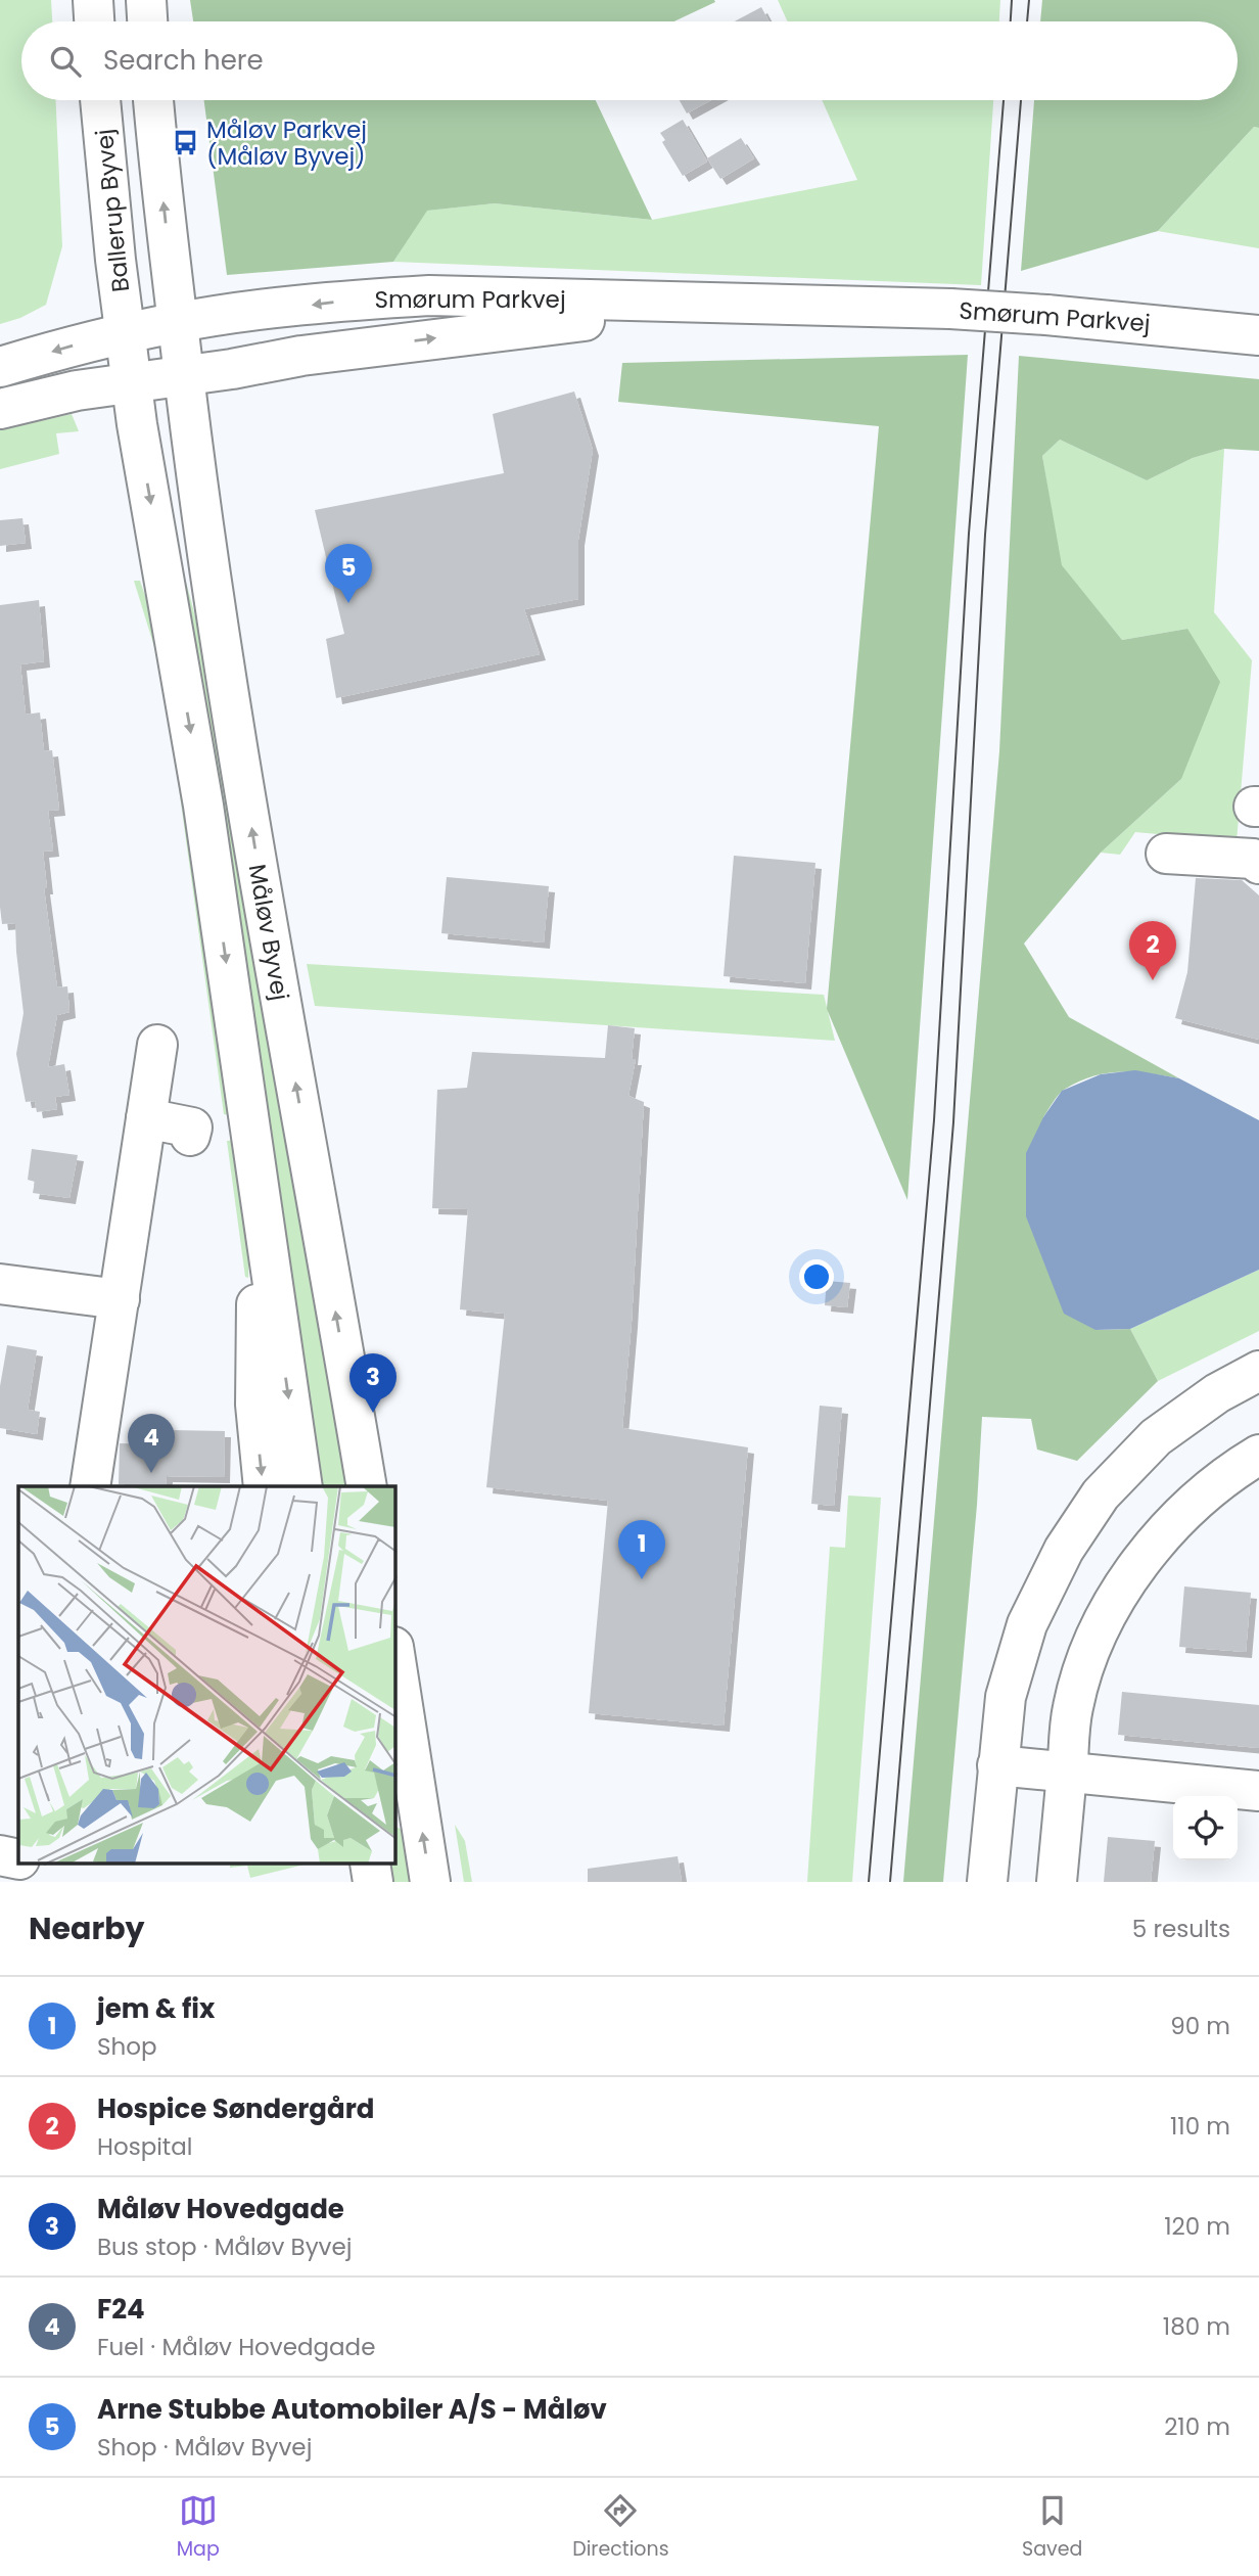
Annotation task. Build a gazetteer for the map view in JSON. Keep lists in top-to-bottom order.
{
  "streets": {
    "street": ["Ballerup Byvej", "Smørum Parkvej", "Måløv Byvej"]
  },
  "crossings": [
    ["Ballerup Byvej", "Måløv Byvej"],
    ["Smørum Parkvej", "Måløv Byvej"]
  ],
  "places": {
    "bus stop": ["Måløv Parkvej (Måløv Byvej)"]
  },
  "page": {
    "search": "Search here",
    "pins": [
      "5",
      "2",
      "3",
      "4",
      "1"
    ],
    "heading": ["Nearby", "5 results"],
    "list": [
      {
        "mark": "1",
        "name": "jem & fix",
        "note": "Shop",
        "value": "90 m"
      },
      {
        "mark": "2",
        "name": "Hospice Søndergård",
        "note": "Hospital",
        "value": "110 m"
      },
      {
        "mark": "3",
        "name": "Måløv Hovedgade",
        "note": "Bus stop · Måløv Byvej",
        "value": "120 m"
      },
      {
        "mark": "4",
        "name": "F24",
        "note": "Fuel · Måløv Hovedgade",
        "value": "180 m"
      },
      {
        "mark": "5",
        "name": "Arne Stubbe Automobiler A/S - Måløv",
        "note": "Shop · Måløv Byvej",
        "value": "210 m"
      }
    ],
    "nav": ["Map", "Directions", "Saved"]
  }
}
